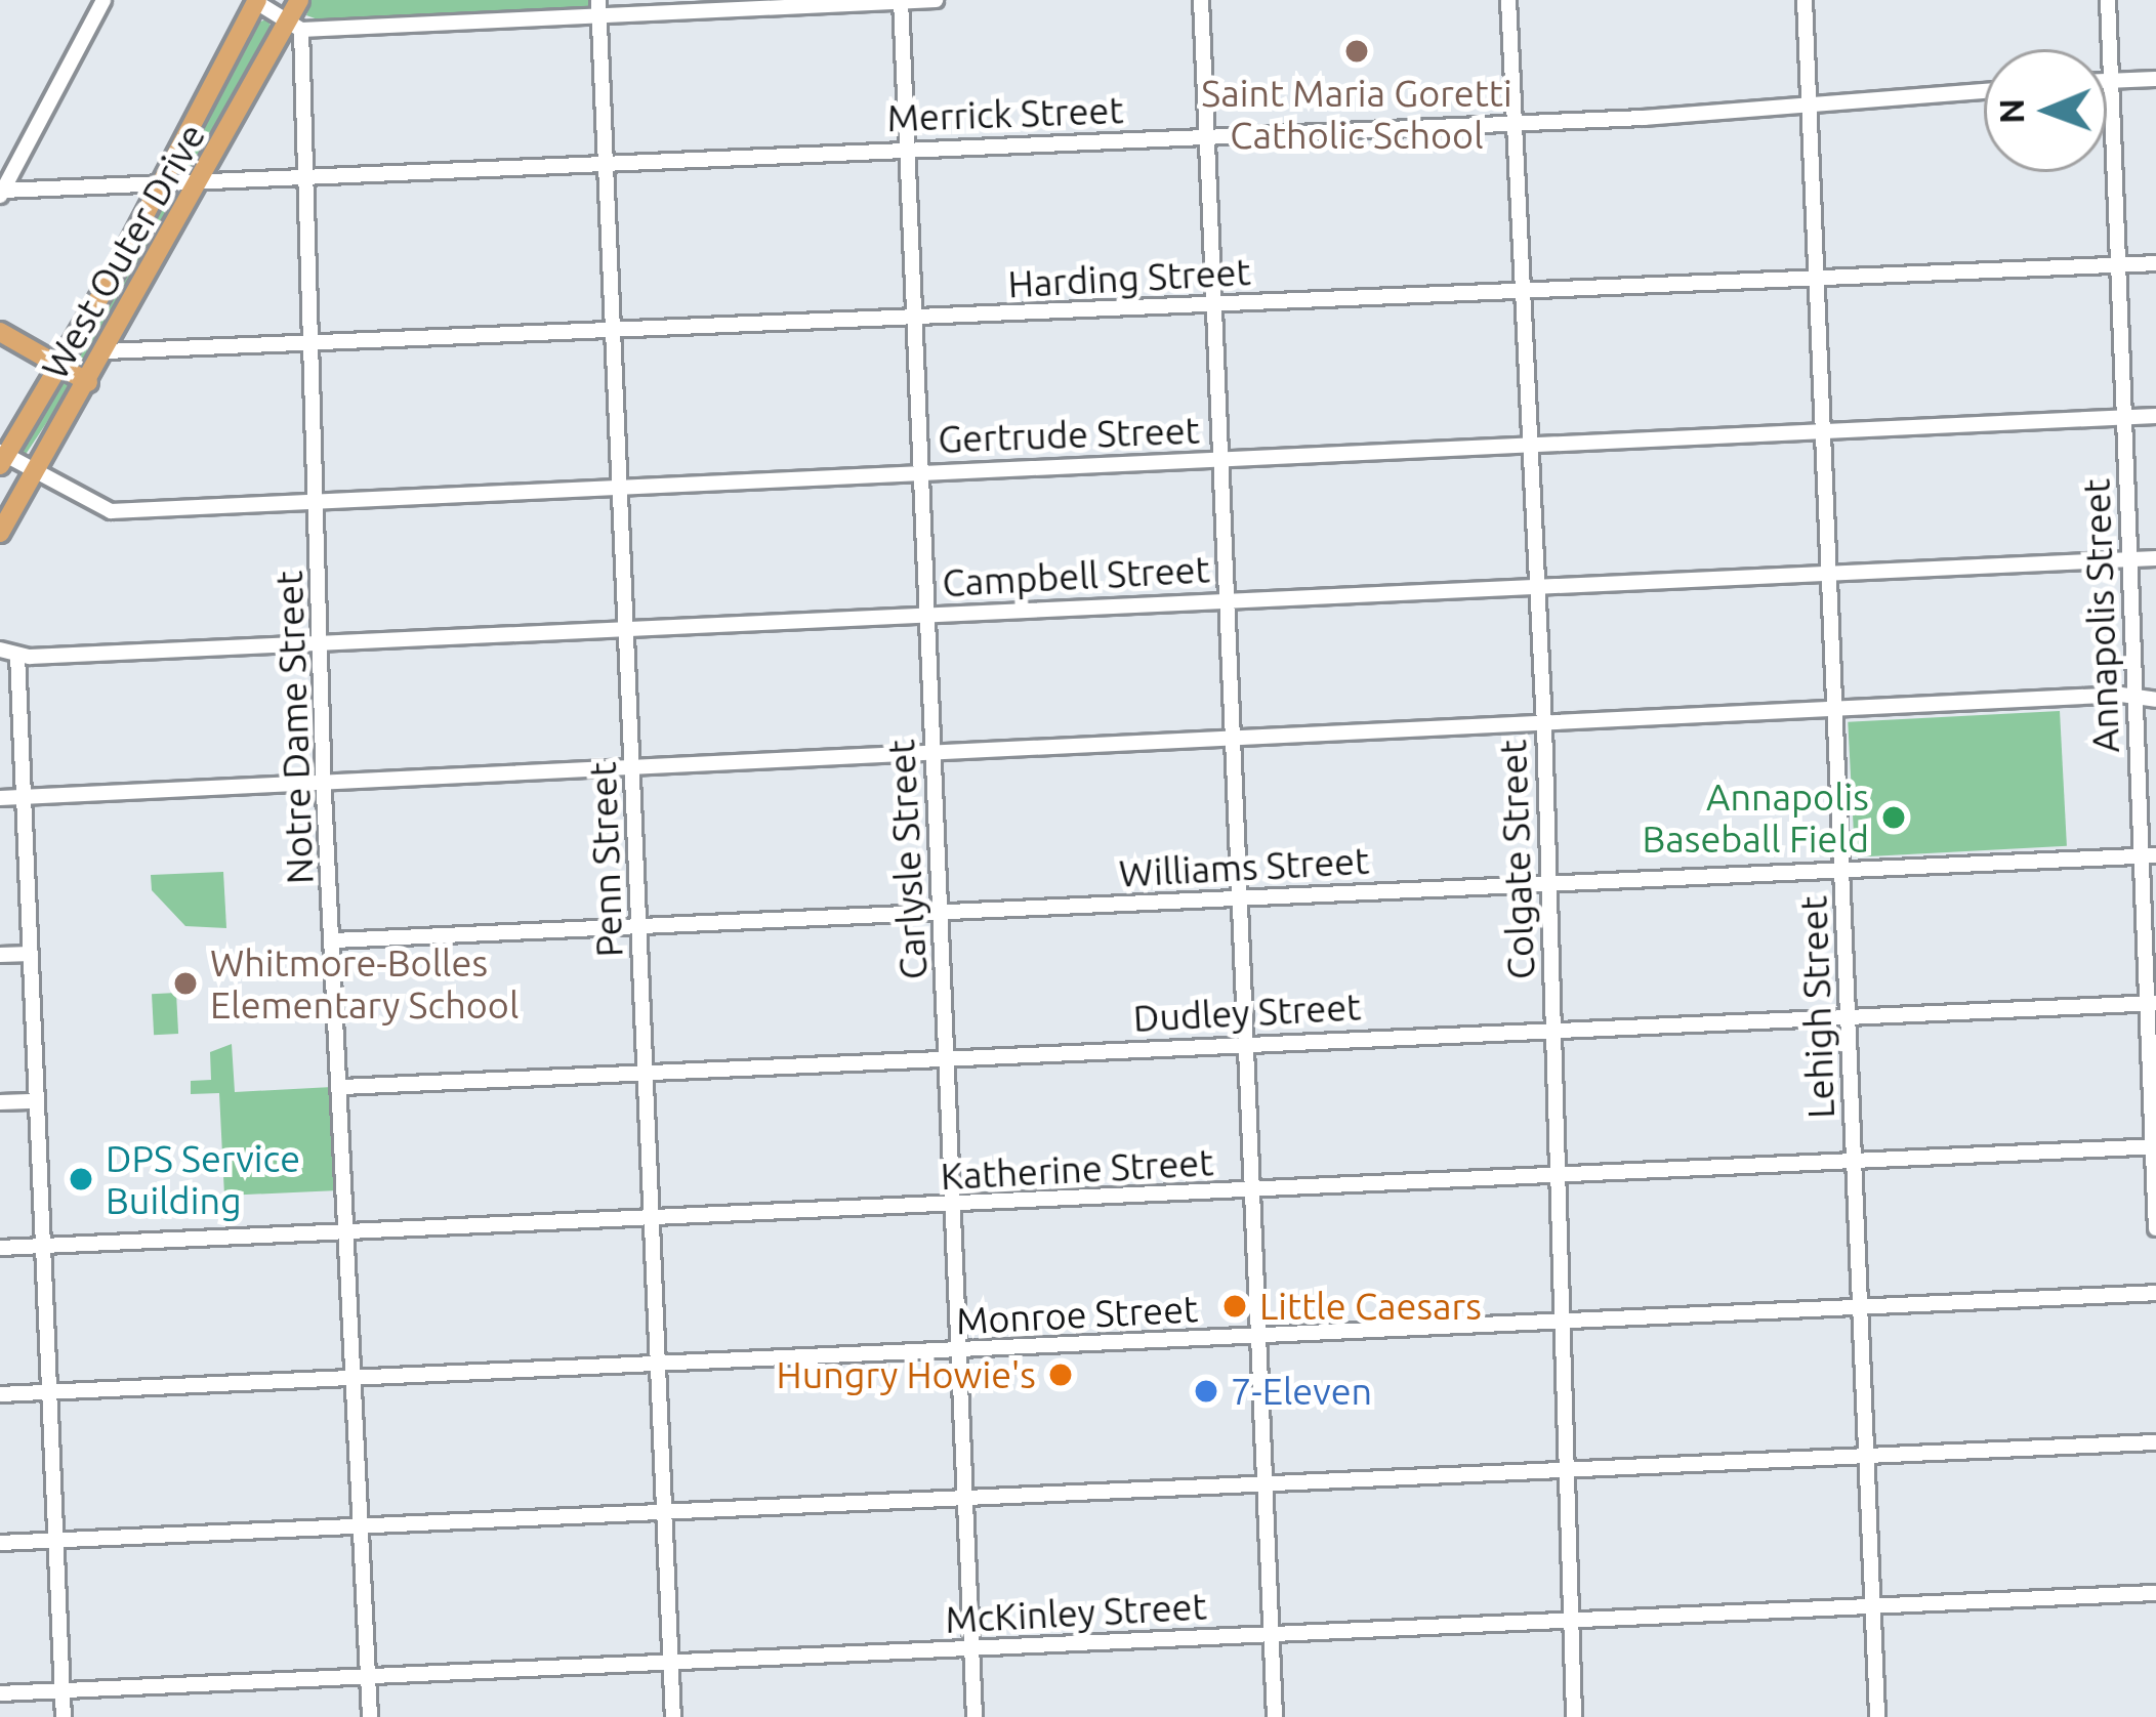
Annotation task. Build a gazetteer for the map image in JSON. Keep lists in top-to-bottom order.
{
  "streets": {
    "main road": ["West Outer Drive"],
    "street": [
      "Merrick Street",
      "Harding Street",
      "Gertrude Street",
      "Campbell Street",
      "Annapolis Street",
      "Notre Dame Street",
      "Penn Street",
      "Carlysle Street",
      "Colgate Street",
      "Williams Street",
      "Lehigh Street",
      "Dudley Street",
      "Katherine Street",
      "Monroe Street",
      "McKinley Street"
    ]
  },
  "crossings": [
    ["Merrick Street", "West Outer Drive"],
    ["Merrick Street", "Notre Dame Street"],
    ["Merrick Street", "Penn Street"],
    ["Merrick Street", "Carlysle Street"],
    ["Merrick Street", "Colgate Street"],
    ["Merrick Street", "Lehigh Street"],
    ["West Outer Drive", "Harding Street"],
    ["West Outer Drive", "Gertrude Street"],
    ["West Outer Drive", "Notre Dame Street"],
    ["Harding Street", "Annapolis Street"],
    ["Harding Street", "Notre Dame Street"],
    ["Harding Street", "Penn Street"],
    ["Harding Street", "Carlysle Street"],
    ["Harding Street", "Colgate Street"],
    ["Harding Street", "Lehigh Street"],
    ["Gertrude Street", "Annapolis Street"],
    ["Gertrude Street", "Notre Dame Street"],
    ["Gertrude Street", "Penn Street"],
    ["Gertrude Street", "Carlysle Street"],
    ["Gertrude Street", "Colgate Street"],
    ["Gertrude Street", "Lehigh Street"],
    ["Campbell Street", "Annapolis Street"],
    ["Campbell Street", "Notre Dame Street"],
    ["Campbell Street", "Penn Street"],
    ["Campbell Street", "Carlysle Street"],
    ["Campbell Street", "Colgate Street"],
    ["Campbell Street", "Lehigh Street"],
    ["Annapolis Street", "Williams Street"],
    ["Annapolis Street", "Dudley Street"],
    ["Annapolis Street", "Katherine Street"],
    ["Notre Dame Street", "Williams Street"],
    ["Notre Dame Street", "Dudley Street"],
    ["Notre Dame Street", "Katherine Street"],
    ["Notre Dame Street", "Monroe Street"],
    ["Notre Dame Street", "McKinley Street"],
    ["Penn Street", "Williams Street"],
    ["Penn Street", "Dudley Street"],
    ["Penn Street", "Katherine Street"],
    ["Penn Street", "Monroe Street"],
    ["Penn Street", "McKinley Street"],
    ["Carlysle Street", "Williams Street"],
    ["Carlysle Street", "Dudley Street"],
    ["Carlysle Street", "Katherine Street"],
    ["Carlysle Street", "Monroe Street"],
    ["Carlysle Street", "McKinley Street"],
    ["Colgate Street", "Williams Street"],
    ["Colgate Street", "Dudley Street"],
    ["Colgate Street", "Katherine Street"],
    ["Colgate Street", "Monroe Street"],
    ["Colgate Street", "McKinley Street"],
    ["Williams Street", "Lehigh Street"],
    ["Lehigh Street", "Dudley Street"],
    ["Lehigh Street", "Katherine Street"],
    ["Lehigh Street", "Monroe Street"],
    ["Lehigh Street", "McKinley Street"]
  ],
  "places": [
    "Saint Maria Goretti Catholic School",
    "Annapolis Baseball Field",
    "Whitmore-Bolles Elementary School",
    "DPS Service Building",
    "Little Caesars",
    "Hungry Howie's",
    "7-Eleven"
  ],
  "north": "left"
}
